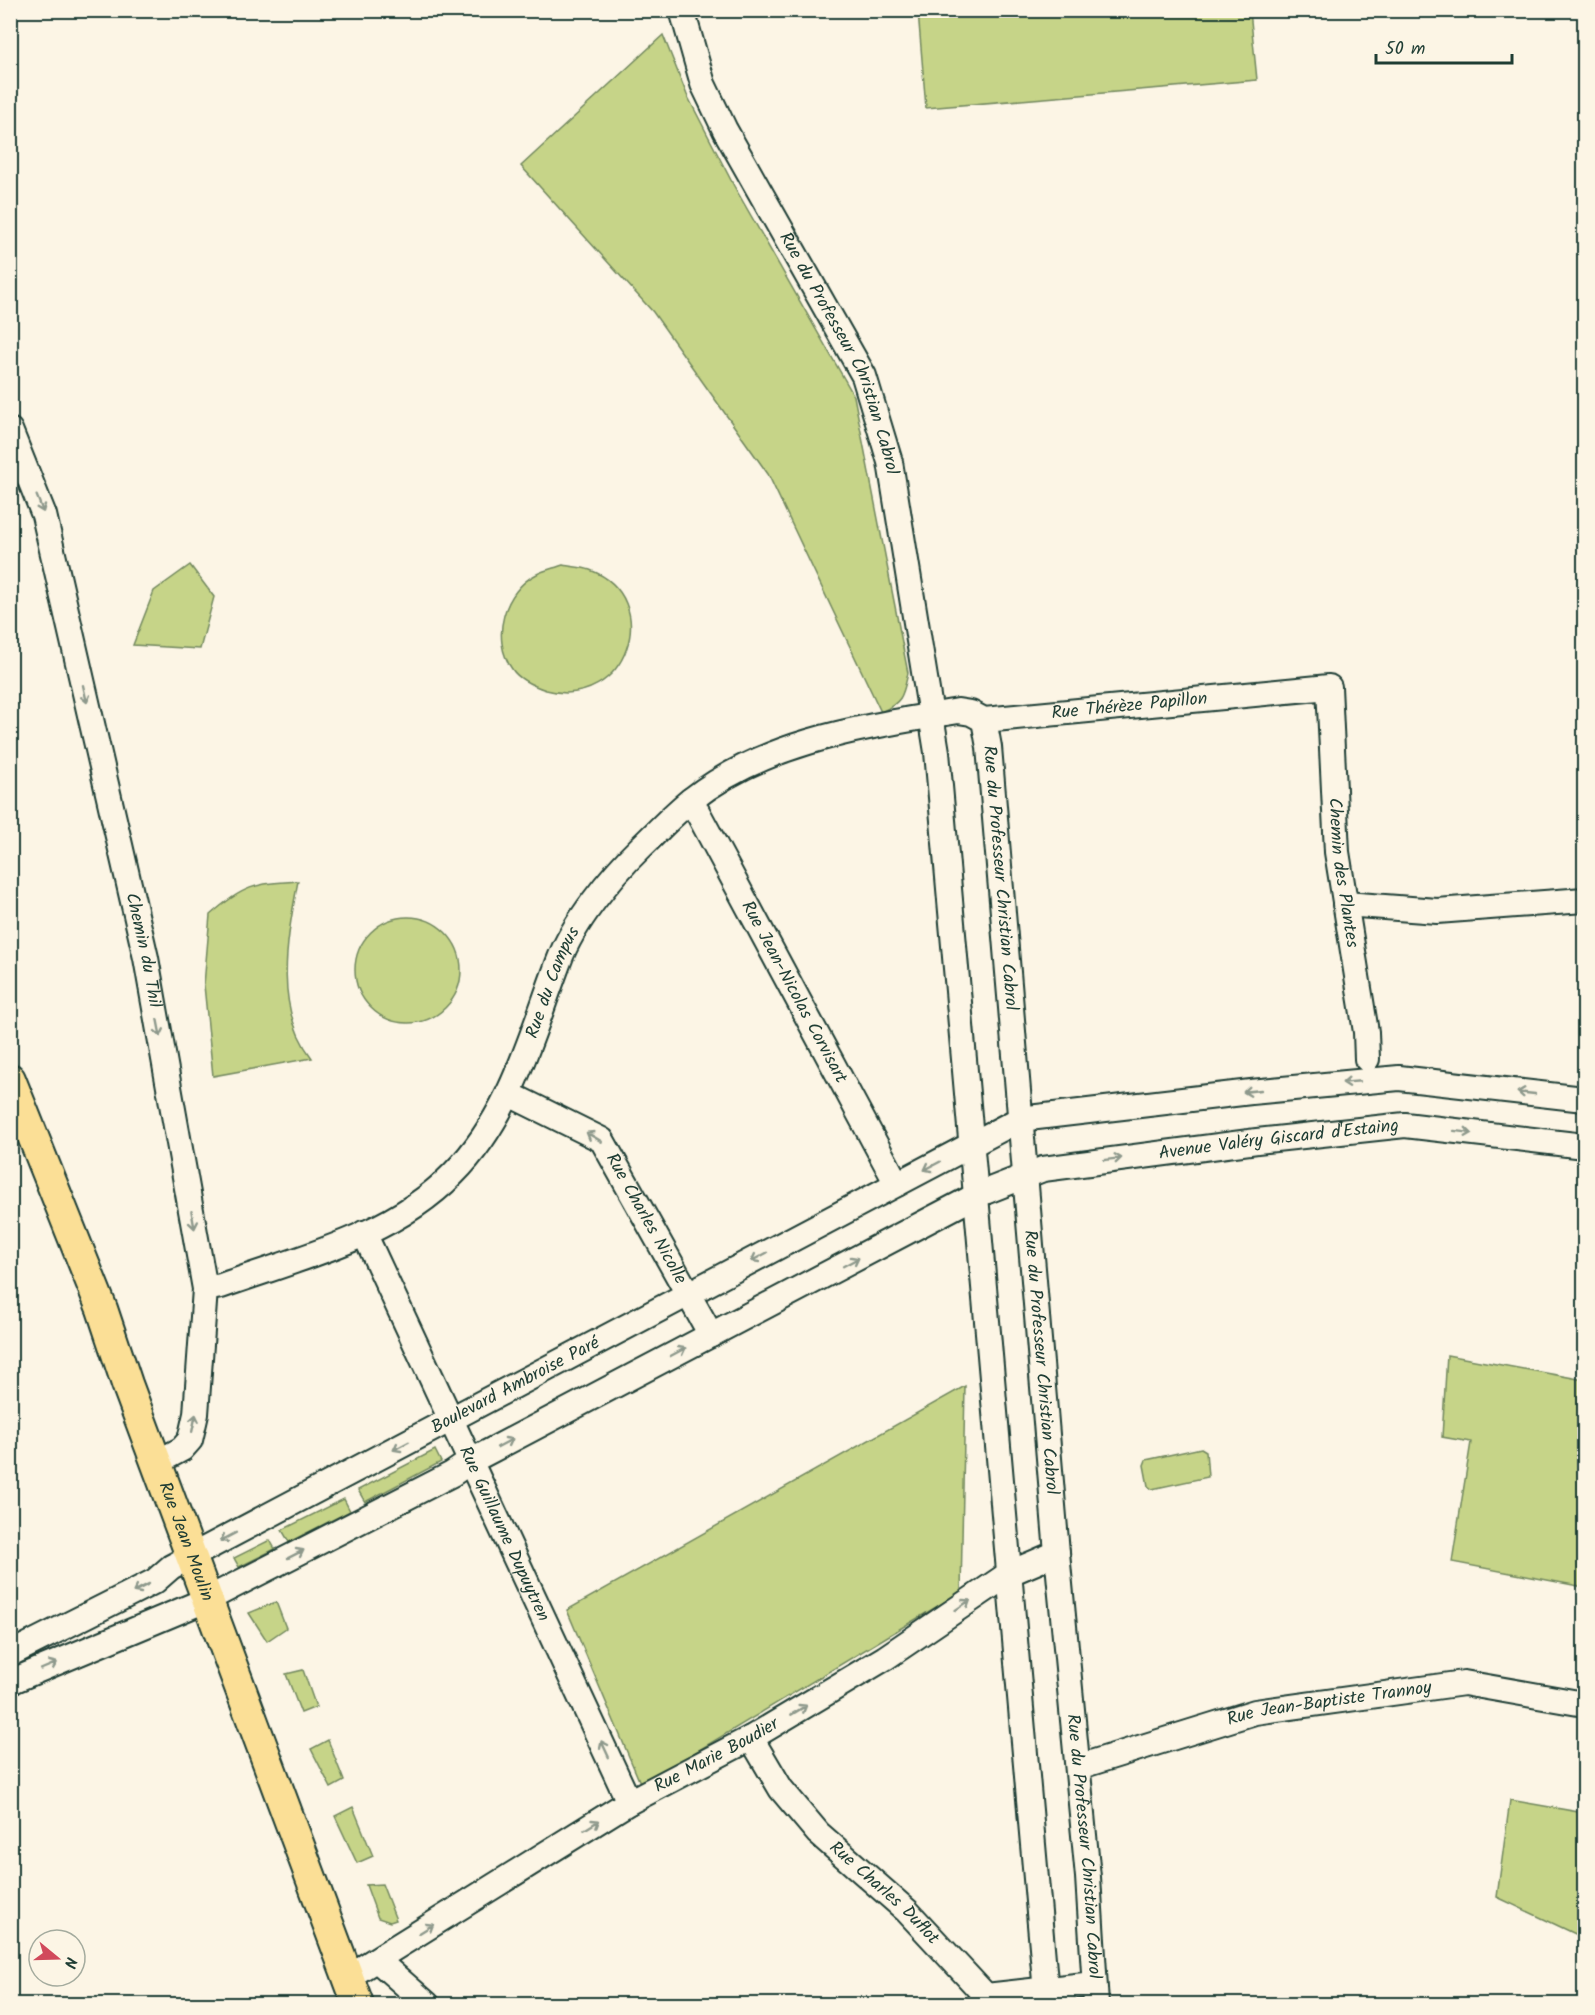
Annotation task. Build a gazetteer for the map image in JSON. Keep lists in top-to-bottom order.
{
  "streets": {
    "main road": ["Rue Jean Moulin"],
    "street": [
      "Rue du Professeur Christian Cabrol",
      "Rue Thérèze Papillon",
      "Chemin des Plantes",
      "Chemin du Thil",
      "Rue du Campus",
      "Rue Jean-Nicolas Corvisart",
      "Avenue Valéry Giscard d'Estaing",
      "Rue Charles Nicolle",
      "Boulevard Ambroise Paré",
      "Rue Guillaume Dupuytren",
      "Rue Jean-Baptiste Trannoy",
      "Rue Marie Boudier",
      "Rue Charles Duflot"
    ]
  },
  "crossings": [
    ["Rue du Professeur Christian Cabrol", "Rue Thérèze Papillon"],
    ["Rue du Professeur Christian Cabrol", "Rue du Campus"],
    ["Rue du Professeur Christian Cabrol", "Avenue Valéry Giscard d'Estaing"],
    ["Rue du Professeur Christian Cabrol", "Boulevard Ambroise Paré"],
    ["Rue du Professeur Christian Cabrol", "Rue Jean-Baptiste Trannoy"],
    ["Rue du Professeur Christian Cabrol", "Rue Marie Boudier"],
    ["Rue du Professeur Christian Cabrol", "Rue Charles Duflot"],
    ["Rue Thérèze Papillon", "Chemin des Plantes"],
    ["Rue Thérèze Papillon", "Rue du Campus"],
    ["Chemin du Thil", "Rue du Campus"],
    ["Chemin du Thil", "Rue Jean Moulin"],
    ["Rue du Campus", "Rue Jean-Nicolas Corvisart"],
    ["Rue du Campus", "Rue Charles Nicolle"],
    ["Rue du Campus", "Rue Guillaume Dupuytren"],
    ["Rue Jean-Nicolas Corvisart", "Boulevard Ambroise Paré"],
    ["Rue Charles Nicolle", "Boulevard Ambroise Paré"],
    ["Boulevard Ambroise Paré", "Rue Guillaume Dupuytren"],
    ["Boulevard Ambroise Paré", "Rue Jean Moulin"],
    ["Rue Guillaume Dupuytren", "Rue Marie Boudier"],
    ["Rue Jean Moulin", "Rue Marie Boudier"],
    ["Rue Marie Boudier", "Rue Charles Duflot"]
  ],
  "one_way": ["Rue Charles Nicolle", "Rue Guillaume Dupuytren", "Rue Marie Boudier"],
  "scale_bar": "50 m",
  "north": "right"
}
